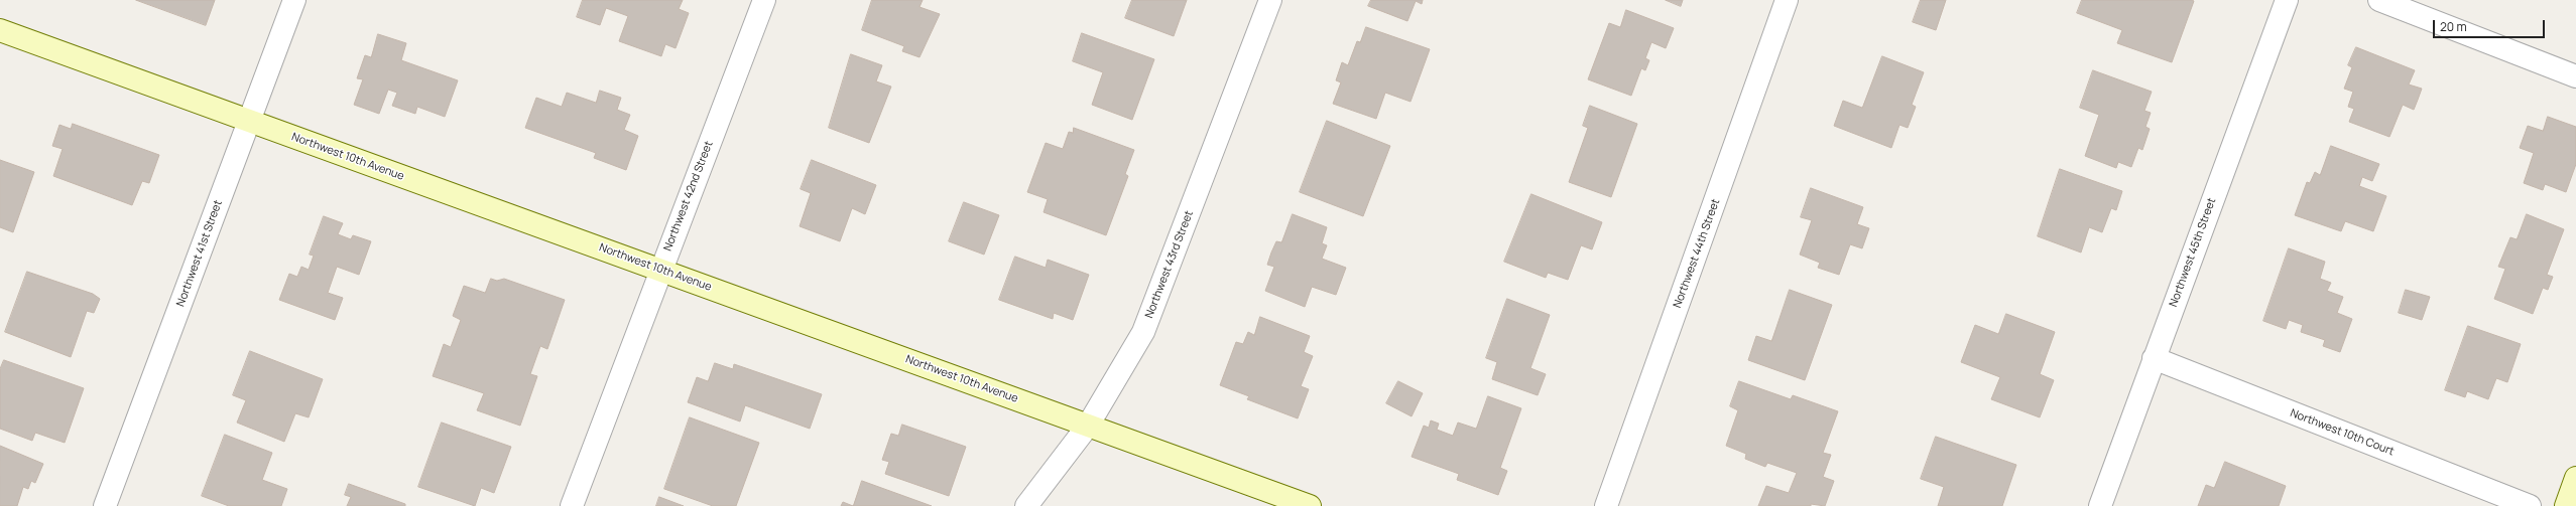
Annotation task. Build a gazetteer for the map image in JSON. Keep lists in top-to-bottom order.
{
  "streets": {
    "street": [
      "Northwest 10th Avenue",
      "Northwest 42nd Street",
      "Northwest 45th Street",
      "Northwest 41st Street",
      "Northwest 44th Street",
      "Northwest 43rd Street",
      "Northwest 10th Court"
    ]
  },
  "crossings": [
    ["Northwest 10th Avenue", "Northwest 42nd Street"],
    ["Northwest 10th Avenue", "Northwest 41st Street"],
    ["Northwest 10th Avenue", "Northwest 43rd Street"],
    ["Northwest 45th Street", "Northwest 10th Court"]
  ],
  "scale_bar": "20 m"
}
